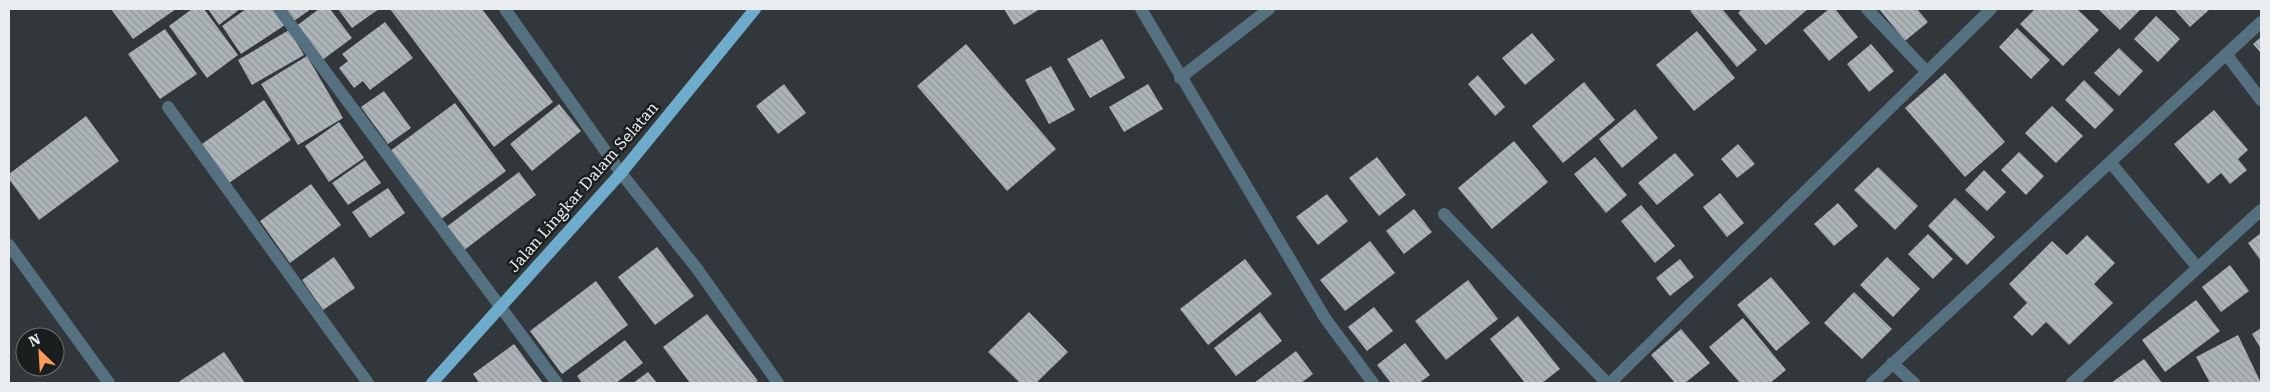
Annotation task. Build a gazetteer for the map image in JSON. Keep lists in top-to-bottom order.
{
  "streets": {
    "main road": ["Jalan Lingkar Dalam Selatan"]
  },
  "north": "top left"
}
